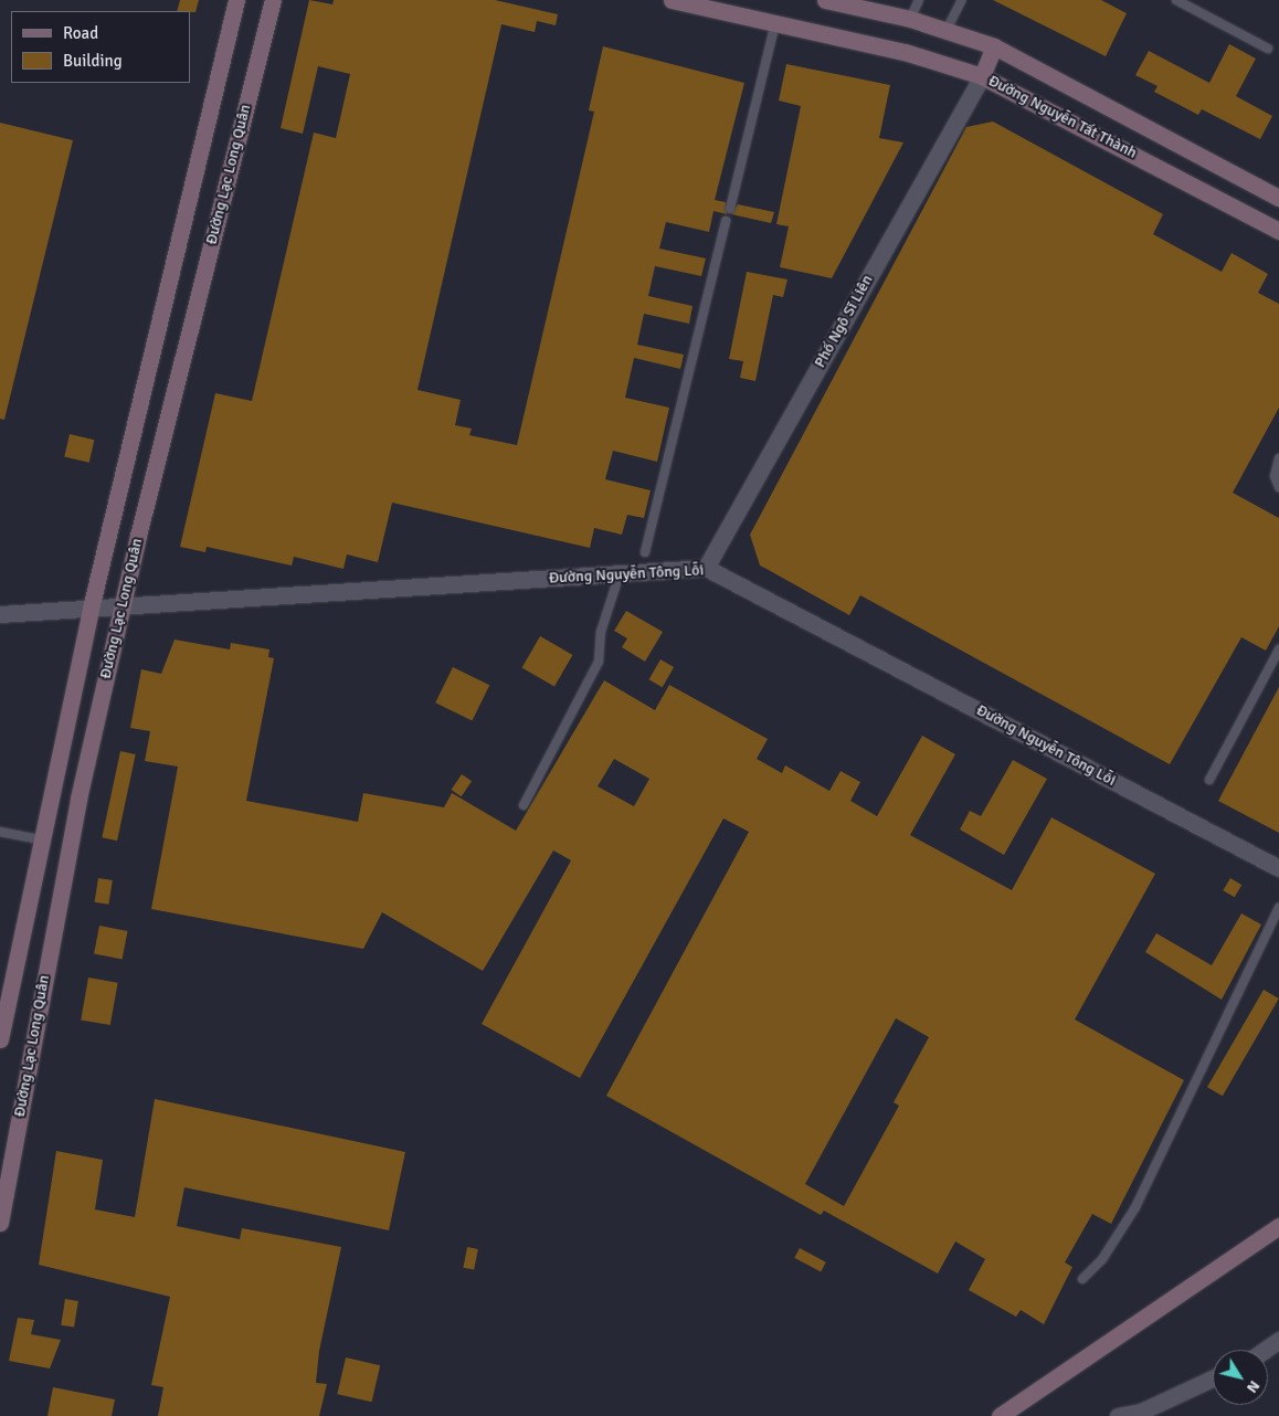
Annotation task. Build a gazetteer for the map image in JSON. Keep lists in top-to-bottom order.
{
  "streets": {
    "main road": ["Đường Nguyễn Tất Thành", "Đường Lạc Long Quân"],
    "street": ["Phố Ngô Sĩ Liên", "Đường Nguyễn Tông Lỗi"]
  },
  "crossings": [
    ["Đường Nguyễn Tất Thành", "Phố Ngô Sĩ Liên"],
    ["Đường Lạc Long Quân", "Đường Nguyễn Tông Lỗi"],
    ["Phố Ngô Sĩ Liên", "Đường Nguyễn Tông Lỗi"]
  ],
  "legend": ["Road", "Building"],
  "north": "bottom right"
}
